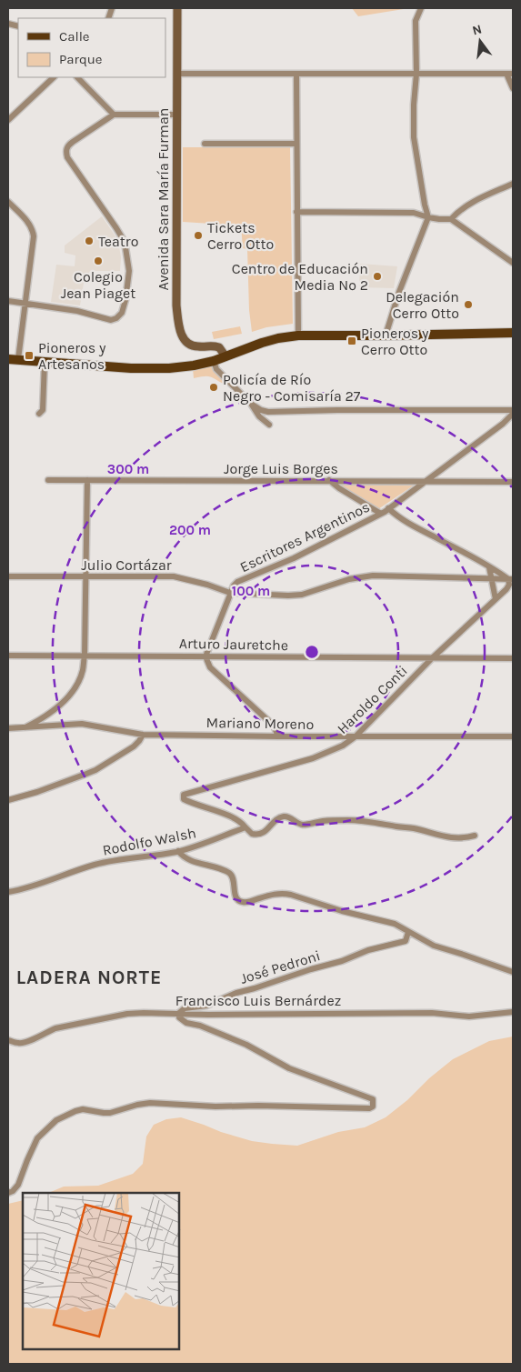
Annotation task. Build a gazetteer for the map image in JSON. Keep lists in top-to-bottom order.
{
  "streets": {
    "main road": ["Avenida Sara María Furman"],
    "street": [
      "Jorge Luis Borges",
      "Escritores Argentinos",
      "Julio Cortázar",
      "Arturo Jauretche",
      "Haroldo Conti",
      "Mariano Moreno",
      "Rodolfo Walsh",
      "José Pedroni",
      "Francisco Luis Bernárdez"
    ]
  },
  "crossings": [
    ["Jorge Luis Borges", "Escritores Argentinos"],
    ["Escritores Argentinos", "Julio Cortázar"],
    ["Escritores Argentinos", "Arturo Jauretche"],
    ["Julio Cortázar", "Haroldo Conti"],
    ["Arturo Jauretche", "Haroldo Conti"],
    ["Haroldo Conti", "Mariano Moreno"],
    ["Haroldo Conti", "Rodolfo Walsh"],
    ["José Pedroni", "Francisco Luis Bernárdez"]
  ],
  "districts": ["LADERA NORTE"],
  "places": {
    "other": [
      "Tickets Cerro Otto",
      "Teatro",
      "Colegio Jean Piaget",
      "Centro de Educación Media Nº 2",
      "Delegación Cerro Otto",
      "Policía de Río Negro - Comisaría 27"
    ],
    "transit": ["Pioneros y Cerro Otto", "Pioneros y Artesanos"]
  },
  "legend": ["Calle", "Parque"],
  "north": "top",
  "rings": ["300 m", "200 m", "100 m"]
}
